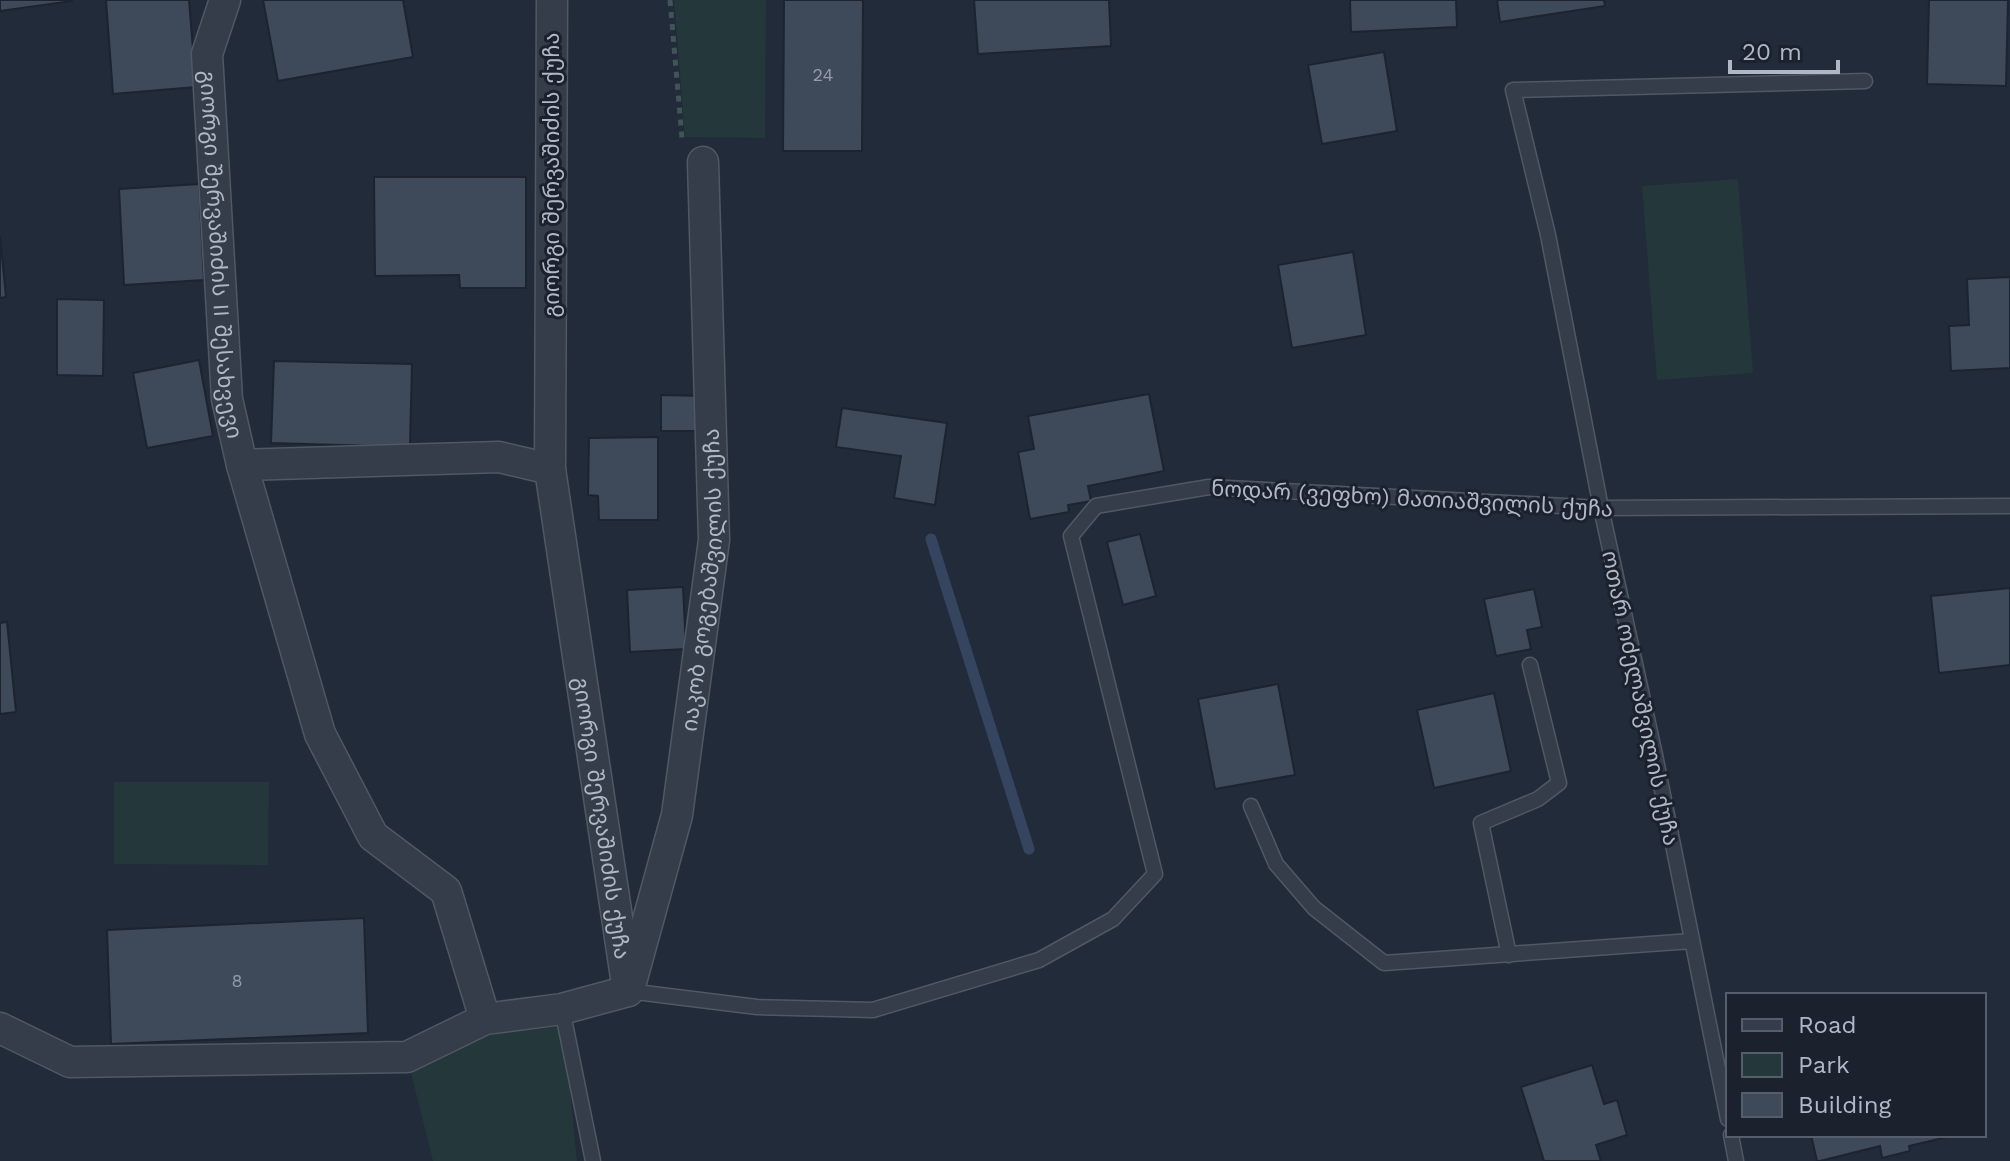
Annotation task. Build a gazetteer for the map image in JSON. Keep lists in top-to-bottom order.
{
  "streets": {
    "street": ["გიორგი შერვაშიძის ქუჩა", "გიორგი შერვაშიძის II შესახვევი", "იაკობ გოგებაშვილის ქუჩა"],
    "lane": ["ნოდარ (ვეფხო) მათიაშვილის ქუჩა", "ოთარ ოძელაშვილის ქუჩა"]
  },
  "crossings": [
    ["გიორგი შერვაშიძის ქუჩა", "გიორგი შერვაშიძის II შესახვევი"],
    ["გიორგი შერვაშიძის ქუჩა", "ნოდარ (ვეფხო) მათიაშვილის ქუჩა"],
    ["გიორგი შერვაშიძის ქუჩა", "იაკობ გოგებაშვილის ქუჩა"],
    ["ნოდარ (ვეფხო) მათიაშვილის ქუჩა", "იაკობ გოგებაშვილის ქუჩა"],
    ["ნოდარ (ვეფხო) მათიაშვილის ქუჩა", "ოთარ ოძელაშვილის ქუჩა"]
  ],
  "house_numbers": ["24", "8"],
  "legend": ["Road", "Park", "Building"],
  "scale_bar": "20 m"
}
